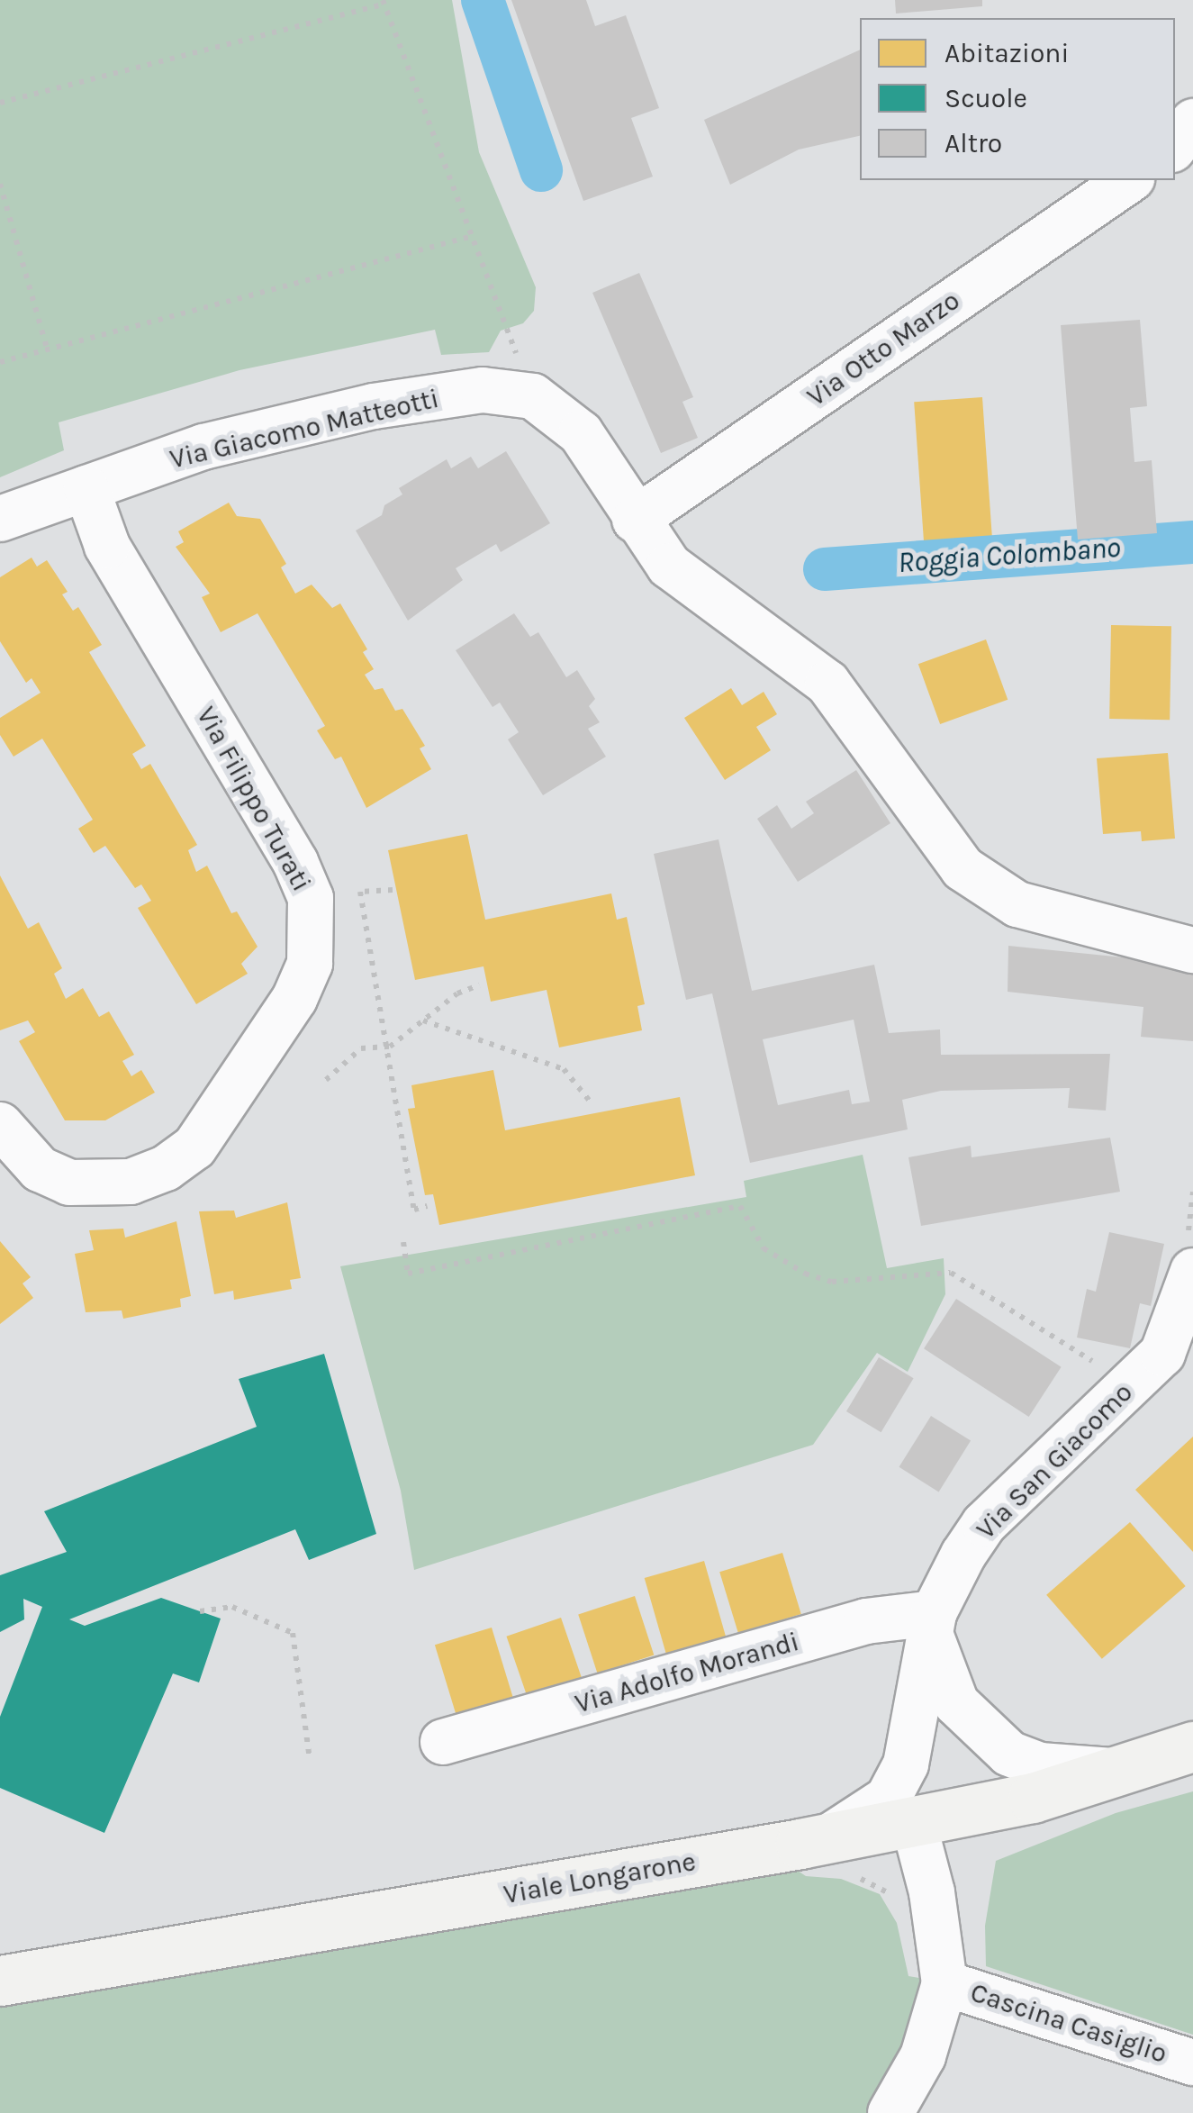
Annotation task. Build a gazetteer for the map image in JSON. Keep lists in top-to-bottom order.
{
  "streets": {
    "main road": ["Viale Longarone"],
    "street": [
      "Via Otto Marzo",
      "Via Giacomo Matteotti",
      "Via Filippo Turati",
      "Via San Giacomo",
      "Via Adolfo Morandi",
      "Cascina Casiglio"
    ]
  },
  "crossings": [
    ["Via Giacomo Matteotti", "Via Filippo Turati"],
    ["Via San Giacomo", "Via Adolfo Morandi"],
    ["Via San Giacomo", "Viale Longarone"]
  ],
  "water": ["Roggia Colombano"],
  "legend": ["Abitazioni", "Scuole", "Altro"]
}
